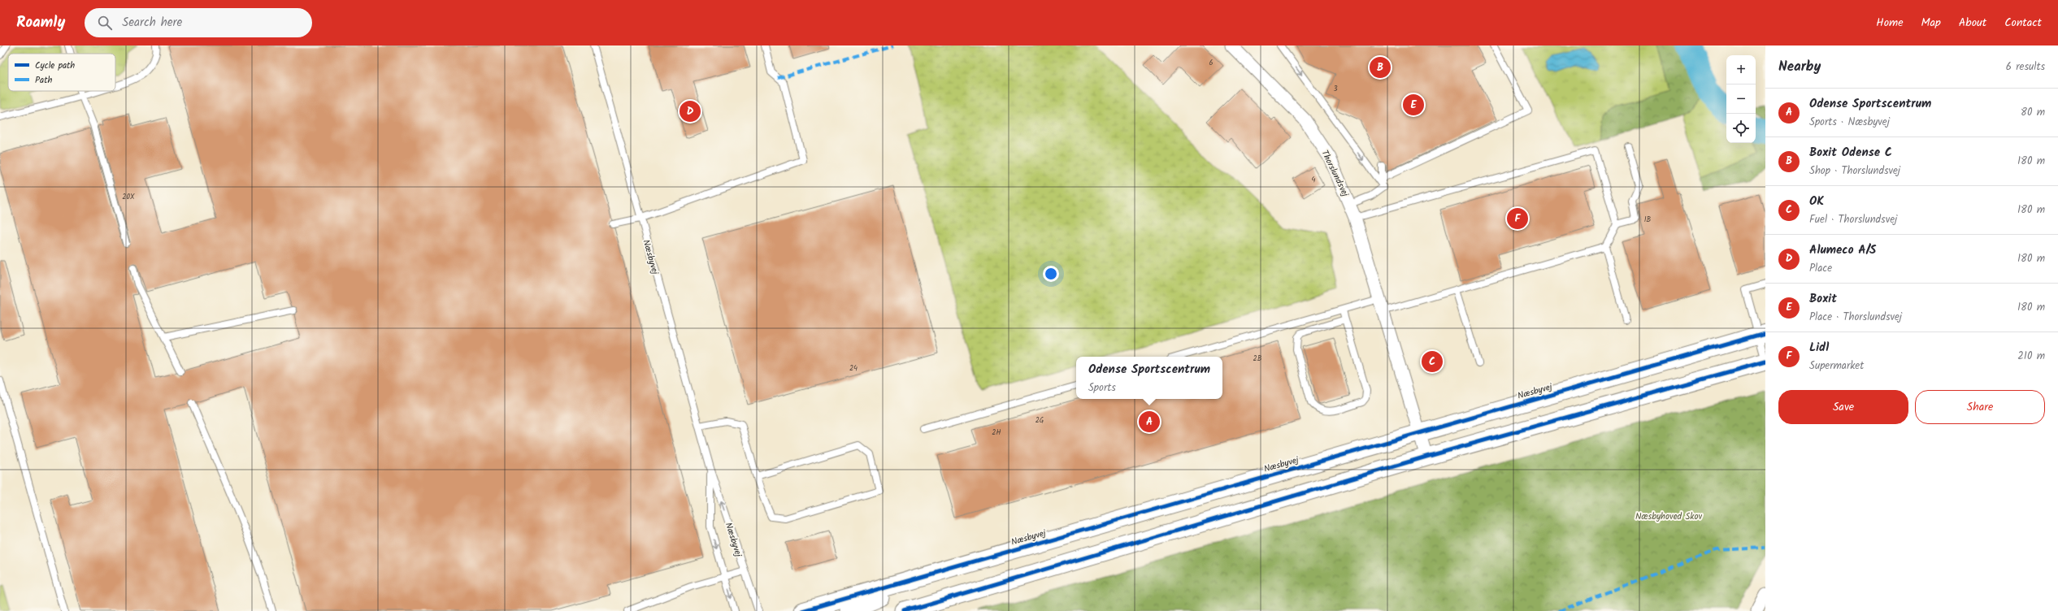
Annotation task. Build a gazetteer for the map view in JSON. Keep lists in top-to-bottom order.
{
  "streets": {
    "street": ["Thorslundsvej", "Næsbyvej"]
  },
  "crossings": [
    ["Thorslundsvej", "Næsbyvej"]
  ],
  "parks": ["Næsbyhoved Skov"],
  "house_numbers": [
    "6",
    "3",
    "4",
    "20X",
    "1B",
    "2B",
    "24",
    "2G",
    "2H"
  ],
  "legend": ["Cycle path", "Path"],
  "page": {
    "header": "Roamly",
    "search": "Search here",
    "nav": [
      "Home",
      "Map",
      "About",
      "Contact"
    ],
    "heading": ["Nearby", "6 results"],
    "map_buttons": ["+", "−"],
    "pins": [
      "B",
      "E",
      "D",
      "F",
      "C",
      "A"
    ],
    "list": [
      {
        "mark": "A",
        "name": "Odense Sportscentrum",
        "note": "Sports · Næsbyvej",
        "value": "80 m"
      },
      {
        "mark": "B",
        "name": "Boxit Odense C",
        "note": "Shop · Thorslundsvej",
        "value": "180 m"
      },
      {
        "mark": "C",
        "name": "OK",
        "note": "Fuel · Thorslundsvej",
        "value": "180 m"
      },
      {
        "mark": "D",
        "name": "Alumeco A/S",
        "note": "Place",
        "value": "180 m"
      },
      {
        "mark": "E",
        "name": "Boxit",
        "note": "Place · Thorslundsvej",
        "value": "180 m"
      },
      {
        "mark": "F",
        "name": "Lidl",
        "note": "Supermarket",
        "value": "210 m"
      }
    ],
    "popup": ["Odense Sportscentrum", "Sports"],
    "buttons": ["Save", "Share"]
  }
}
